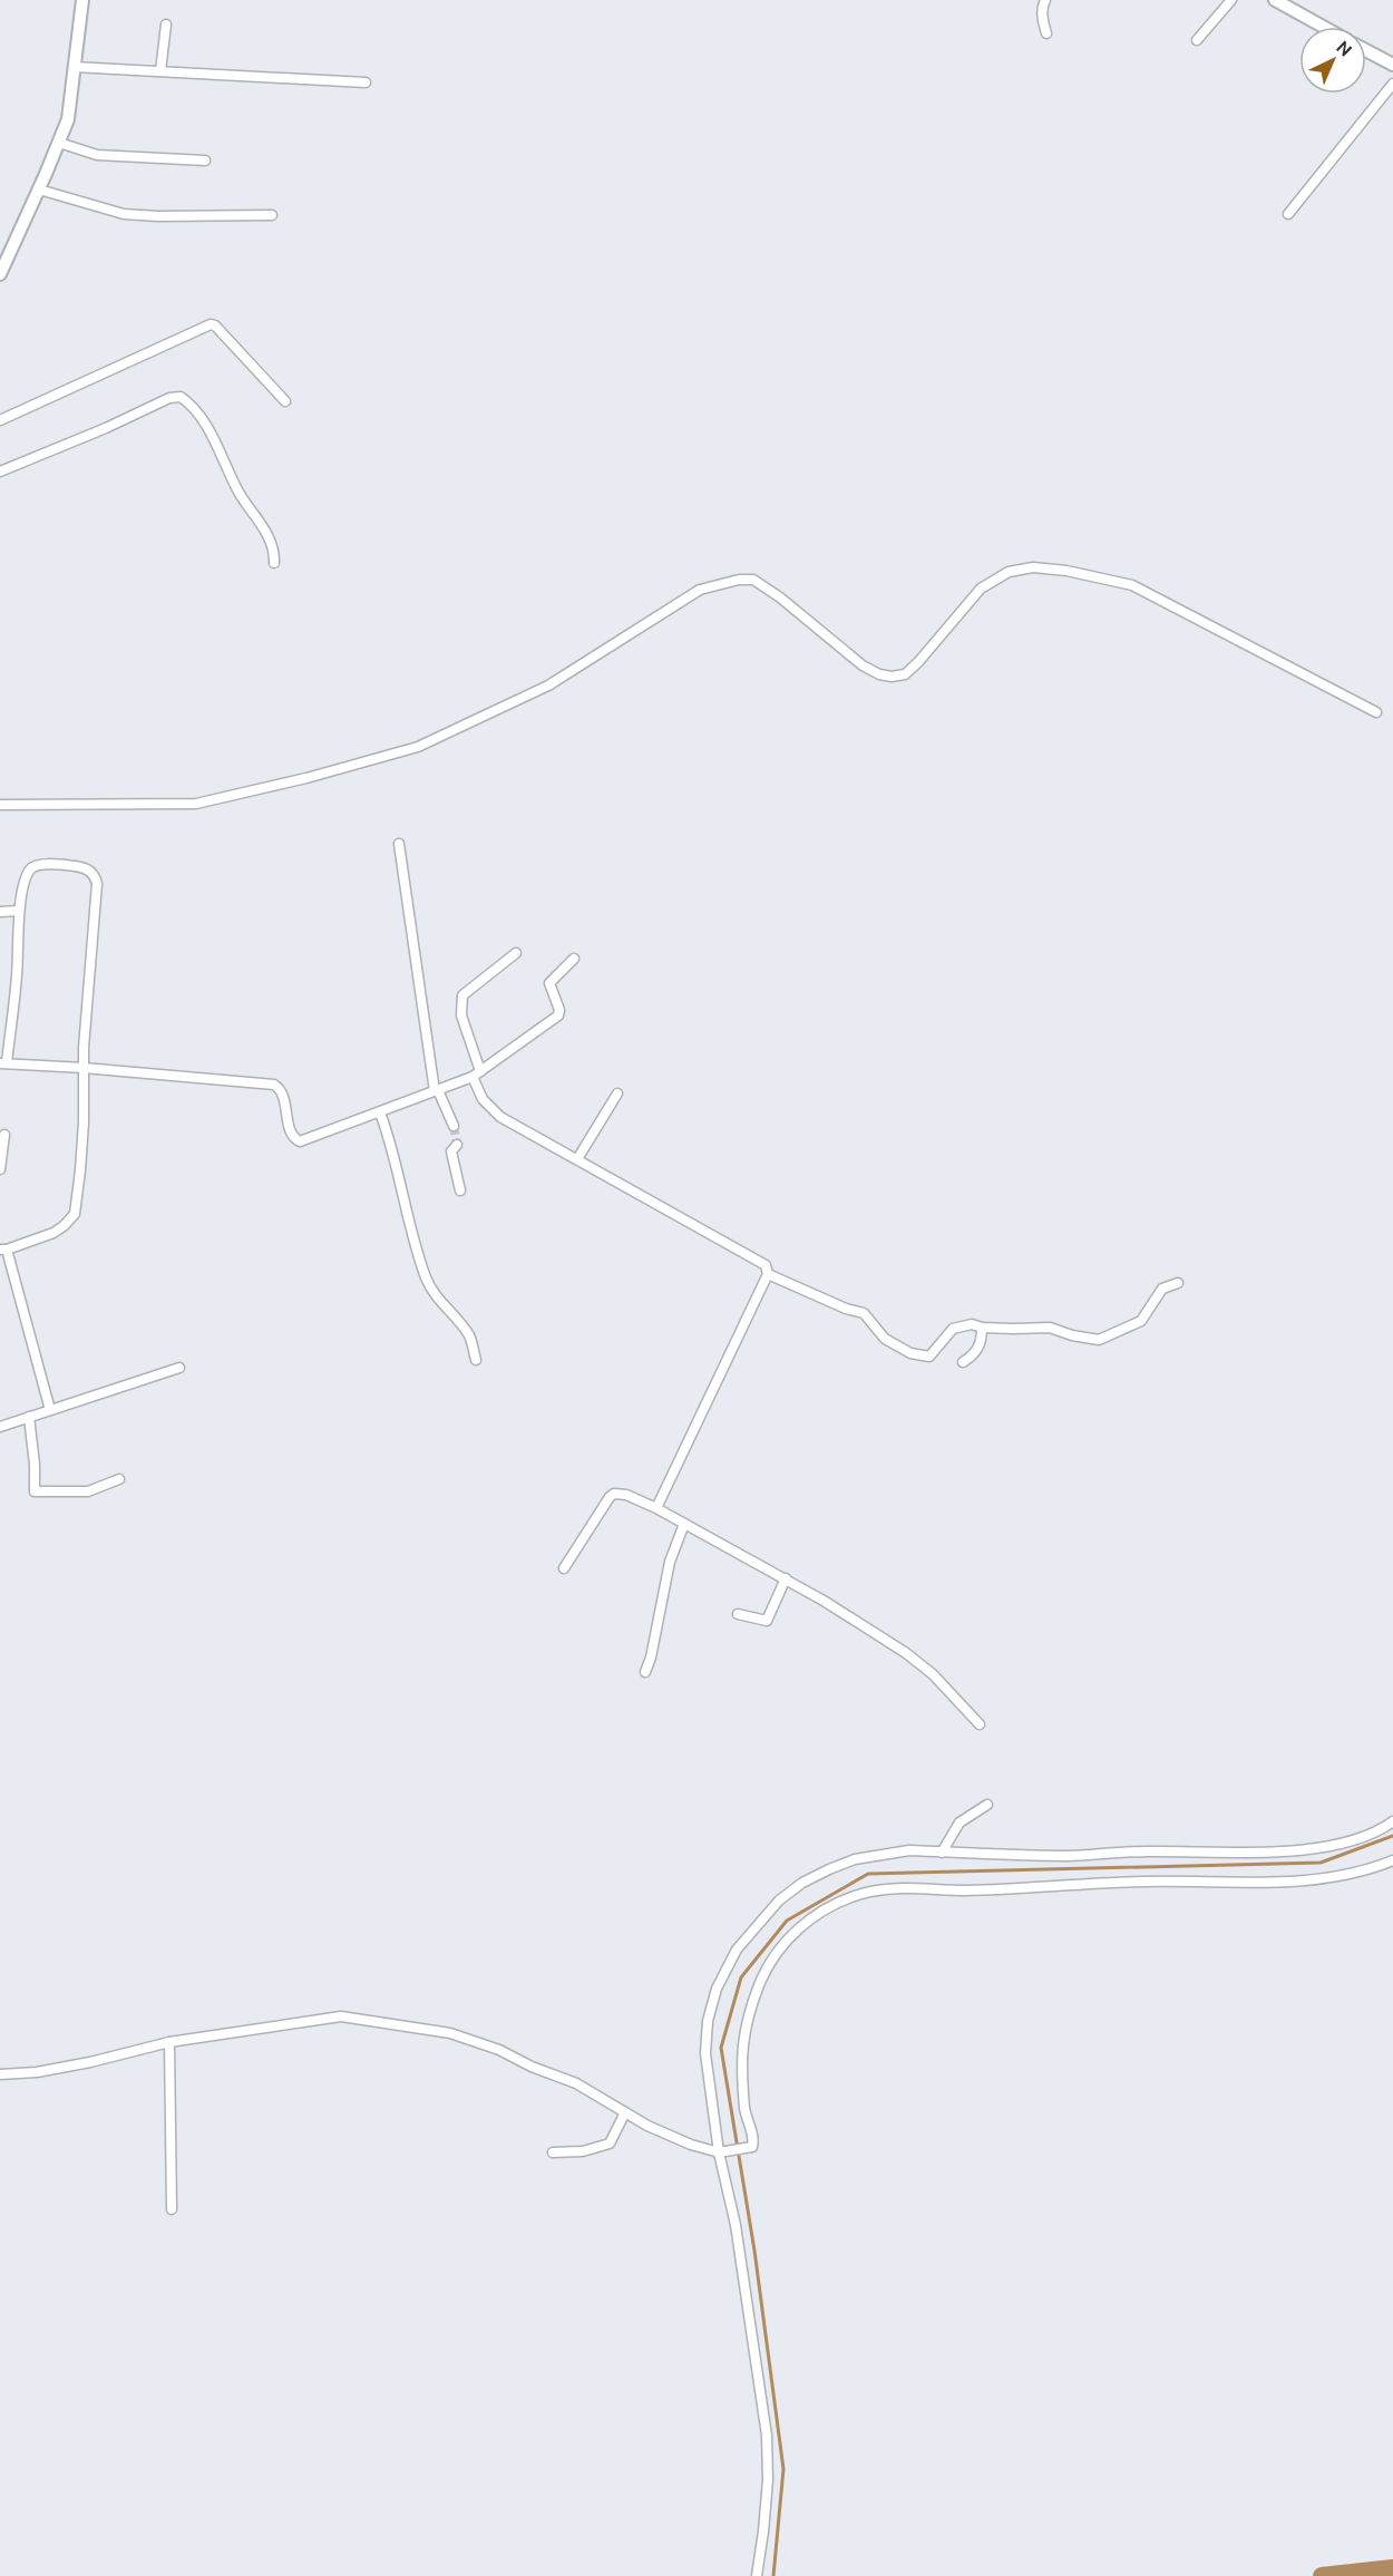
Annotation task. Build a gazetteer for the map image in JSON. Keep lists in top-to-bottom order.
{
  "north": "top right"
}
